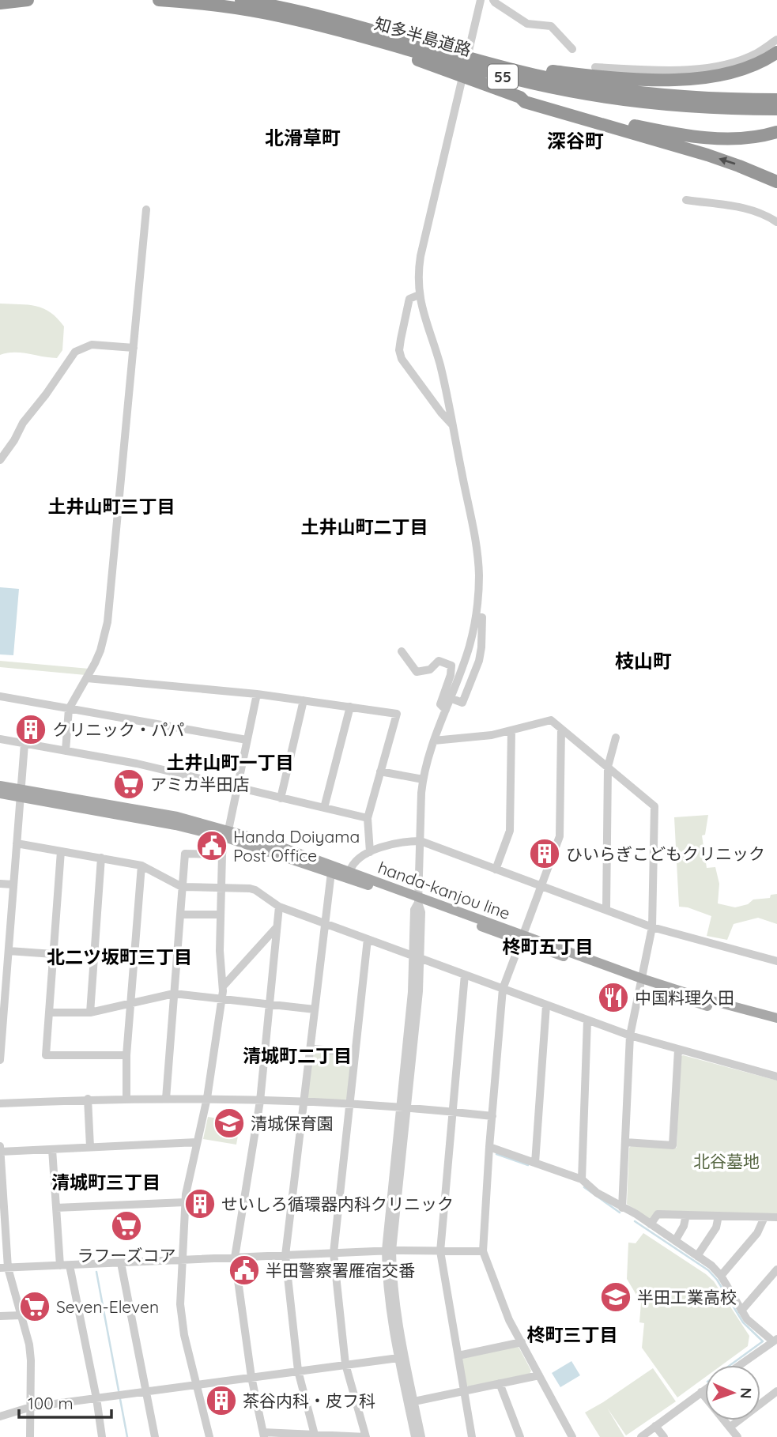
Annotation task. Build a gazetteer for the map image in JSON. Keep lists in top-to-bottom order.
{
  "streets": {
    "highway": ["知多半島道路", "55"],
    "main road": ["handa-kanjou line"]
  },
  "districts": [
    "北滑草町",
    "深谷町",
    "土井山町三丁目",
    "土井山町二丁目",
    "枝山町",
    "土井山町一丁目",
    "柊町五丁目",
    "北二ツ坂町三丁目",
    "清城町二丁目",
    "清城町三丁目",
    "柊町三丁目"
  ],
  "parks": ["北谷墓地"],
  "places": {
    "building": [
      "クリニック・パパ",
      "ひいらぎこどもクリニック",
      "せいしろ循環器内科クリニック",
      "茶谷内科・皮フ科"
    ],
    "supermarket": ["アミカ半田店", "ラフーズコア", "Seven-Eleven"],
    "public building": ["Handa Doiyama Post Office", "半田警察署雁宿交番"],
    "restaurant": ["中国料理久田"],
    "school or university": ["清城保育園", "半田工業高校"]
  },
  "scale_bar": "100 m",
  "north": "right"
}
